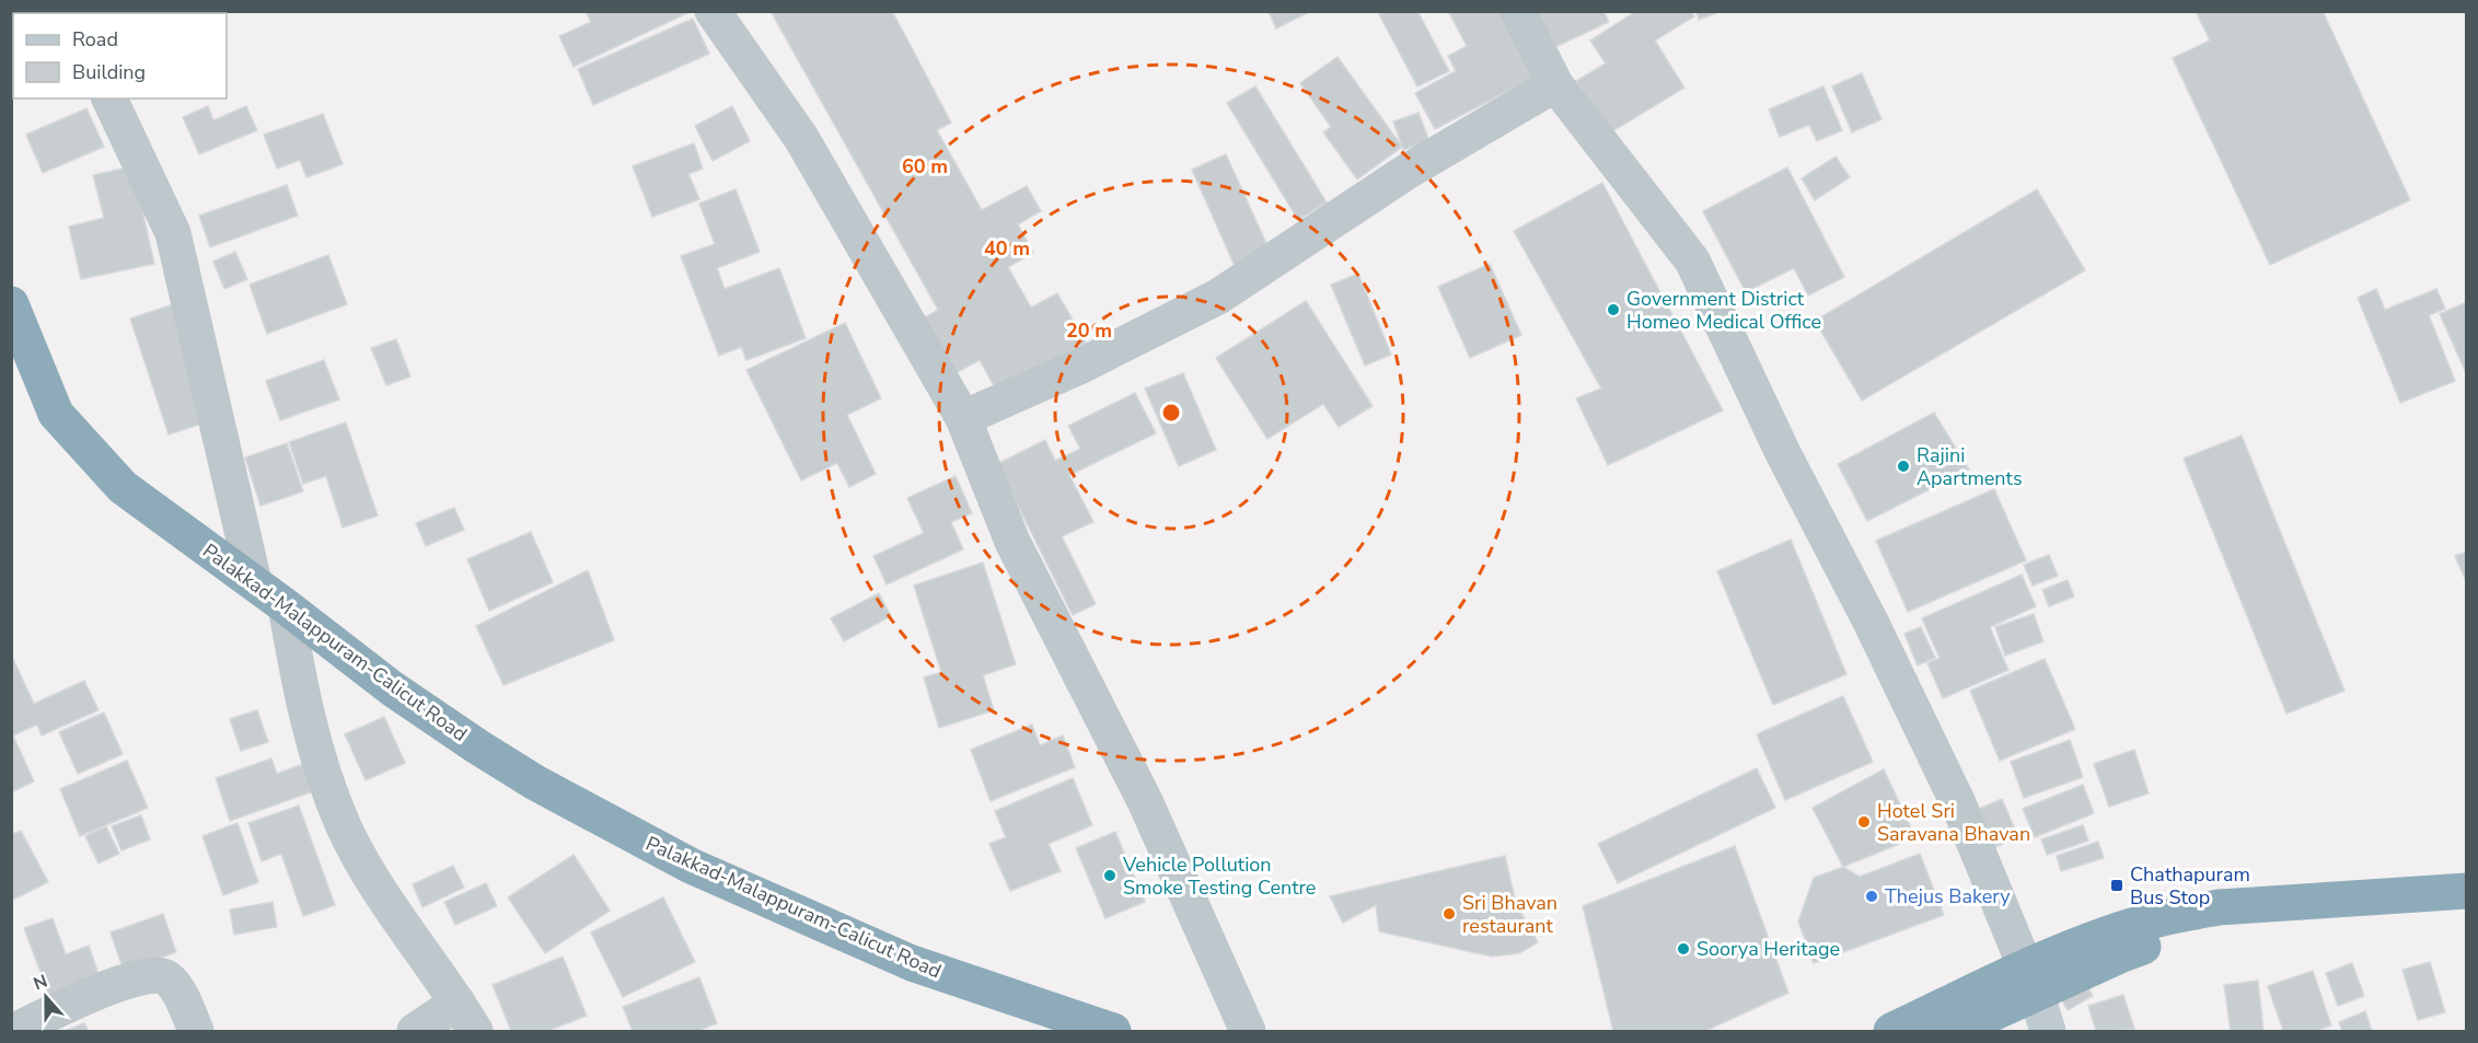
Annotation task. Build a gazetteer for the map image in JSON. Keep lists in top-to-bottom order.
{
  "streets": {
    "highway": ["Palakkad-Malappuram-Calicut Road"]
  },
  "places": {
    "other": [
      "Government District Homeo Medical Office",
      "Rajini Apartments",
      "Hotel Sri Saravana Bhavan",
      "Vehicle Pollution Smoke Testing Centre",
      "Thejus Bakery",
      "Sri Bhavan restaurant",
      "Soorya Heritage"
    ],
    "transit": ["Chathapuram Bus Stop"]
  },
  "legend": ["Road", "Building"],
  "north": "top",
  "rings": ["60 m", "40 m", "20 m"]
}
